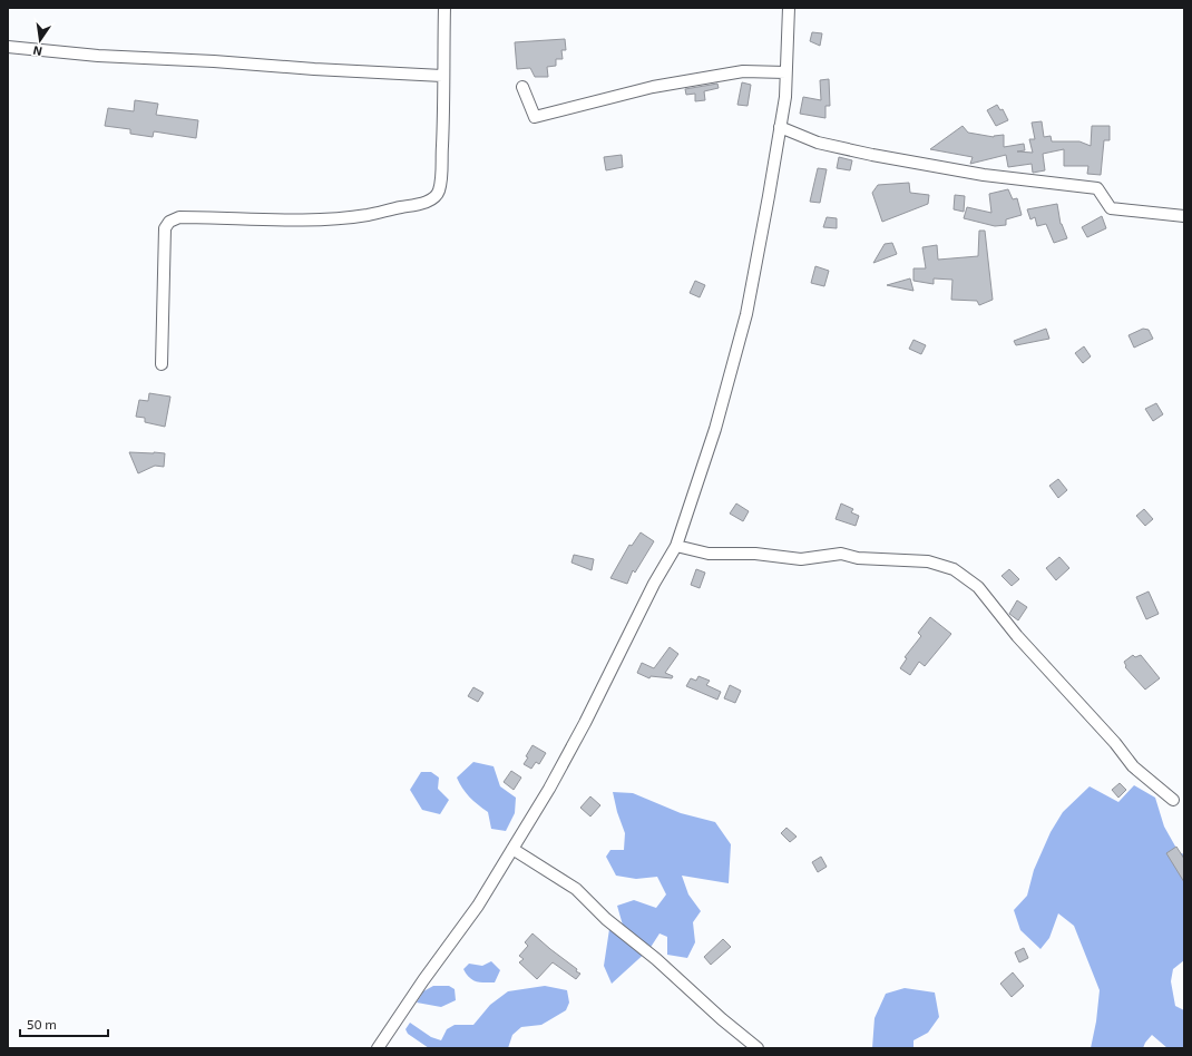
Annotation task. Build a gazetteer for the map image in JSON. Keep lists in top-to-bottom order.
{
  "scale_bar": "50 m",
  "north": "bottom"
}
